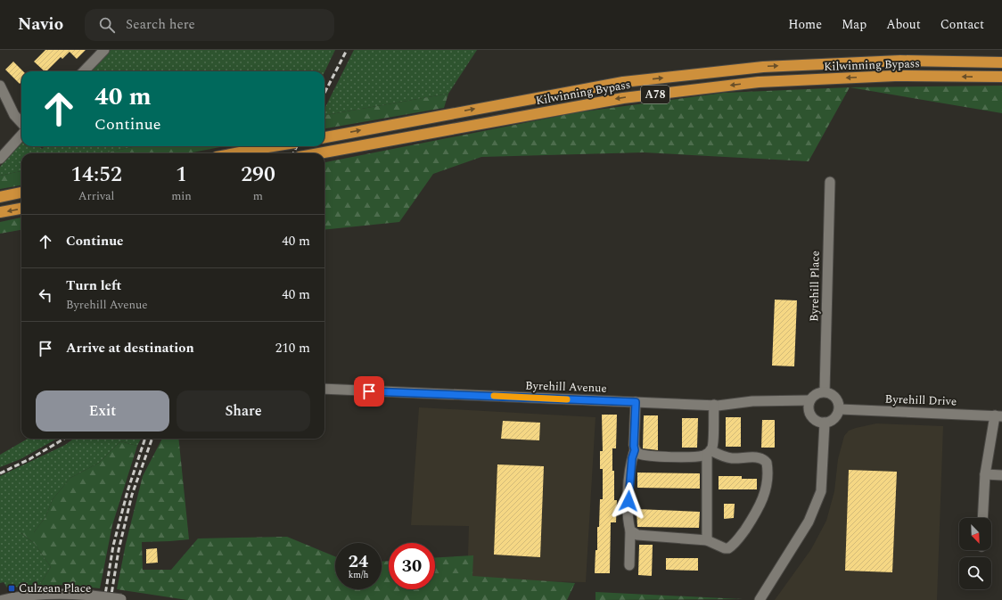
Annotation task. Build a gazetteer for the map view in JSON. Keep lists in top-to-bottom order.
{
  "streets": {
    "highway": ["Kilwinning Bypass", "A78"],
    "street": ["Byrehill Place", "Byrehill Avenue", "Byrehill Drive"]
  },
  "crossings": [
    ["Byrehill Place", "Byrehill Avenue"],
    ["Byrehill Place", "Byrehill Drive"],
    ["Byrehill Avenue", "Byrehill Drive"]
  ],
  "places": {
    "transit": ["Culzean Place"]
  },
  "north": "bottom right",
  "page": {
    "header": "Navio",
    "search": "Search here",
    "nav": [
      "Home",
      "Map",
      "About",
      "Contact"
    ],
    "turn": ["40 m", "Continue"],
    "eta": [
      "14:52",
      "Arrival",
      "1",
      "min",
      "290",
      "m"
    ],
    "list": [
      {
        "name": "Continue",
        "value": "40 m"
      },
      {
        "name": "Turn left",
        "note": "Byrehill Avenue",
        "value": "40 m"
      },
      {
        "name": "Arrive at destination",
        "value": "210 m"
      }
    ],
    "buttons": ["Exit", "Share"],
    "speed": "24 km/h",
    "limit": "30"
  }
}
